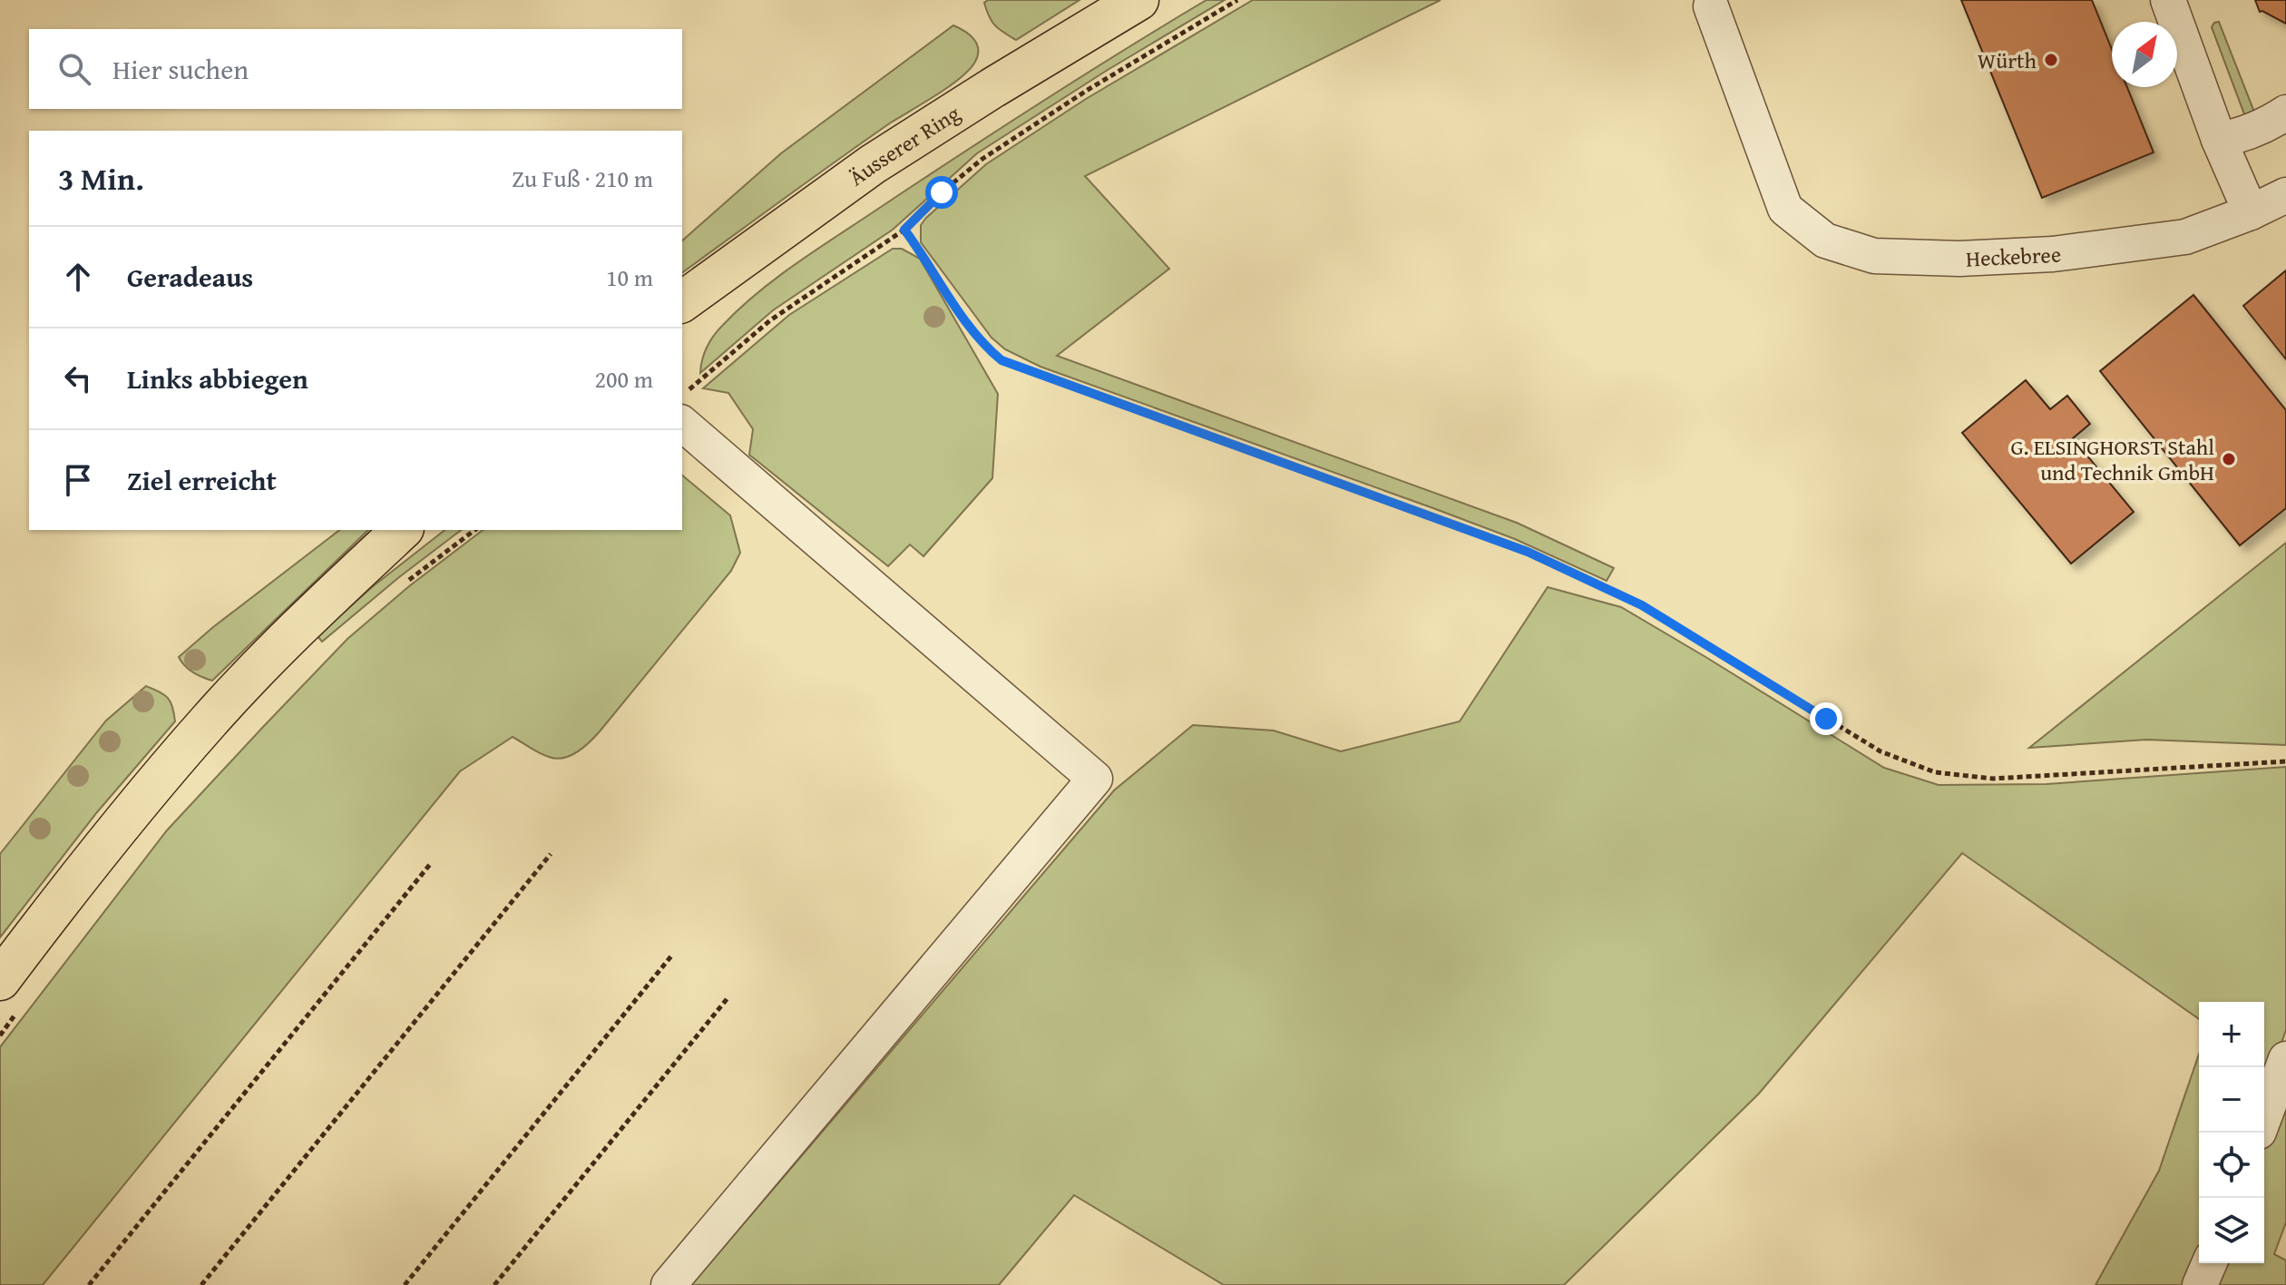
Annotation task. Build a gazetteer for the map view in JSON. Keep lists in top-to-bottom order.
{
  "streets": {
    "main road": ["Äusserer Ring"],
    "street": ["Heckebree"]
  },
  "places": ["Würth", "G. ELSINGHORST Stahl und Technik GmbH"],
  "north": "top right",
  "page": {
    "search": "Hier suchen",
    "heading": ["3 Min.", "Zu Fuß · 210 m"],
    "list": [
      ["Geradeaus", "10 m"],
      ["Links abbiegen", "200 m"],
      "Ziel erreicht"
    ],
    "map_buttons": ["+", "−"]
  }
}
